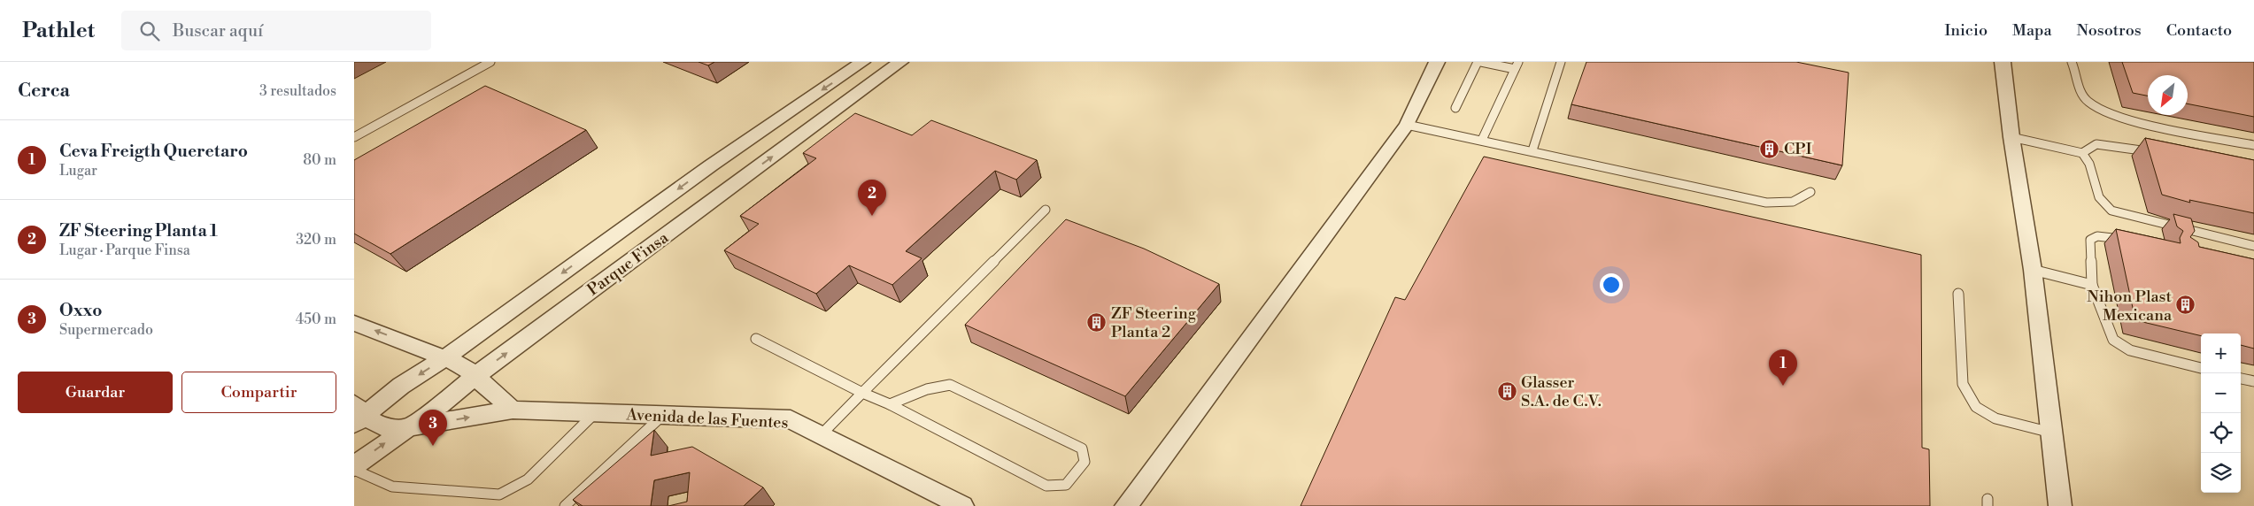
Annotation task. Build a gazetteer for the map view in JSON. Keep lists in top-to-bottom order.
{
  "streets": {
    "street": ["Parque Finsa", "Avenida de las Fuentes"]
  },
  "crossings": [
    ["Parque Finsa", "Avenida de las Fuentes"]
  ],
  "places": {
    "building": [
      "CPI",
      "Nihon Plast Mexicana",
      "ZF Steering Planta 2",
      "Glasser S.A. de C.V."
    ]
  },
  "north": "bottom left",
  "page": {
    "header": "Pathlet",
    "search": "Buscar aquí",
    "nav": [
      "Inicio",
      "Mapa",
      "Nosotros",
      "Contacto"
    ],
    "heading": ["Cerca", "3 resultados"],
    "list": [
      {
        "mark": "1",
        "name": "Ceva Freigth Queretaro",
        "note": "Lugar",
        "value": "80 m"
      },
      {
        "mark": "2",
        "name": "ZF Steering Planta 1",
        "note": "Lugar · Parque Finsa",
        "value": "320 m"
      },
      {
        "mark": "3",
        "name": "Oxxo",
        "note": "Supermercado",
        "value": "450 m"
      }
    ],
    "pins": ["2", "1", "3"],
    "map_buttons": ["+", "−"],
    "buttons": ["Guardar", "Compartir"]
  }
}
